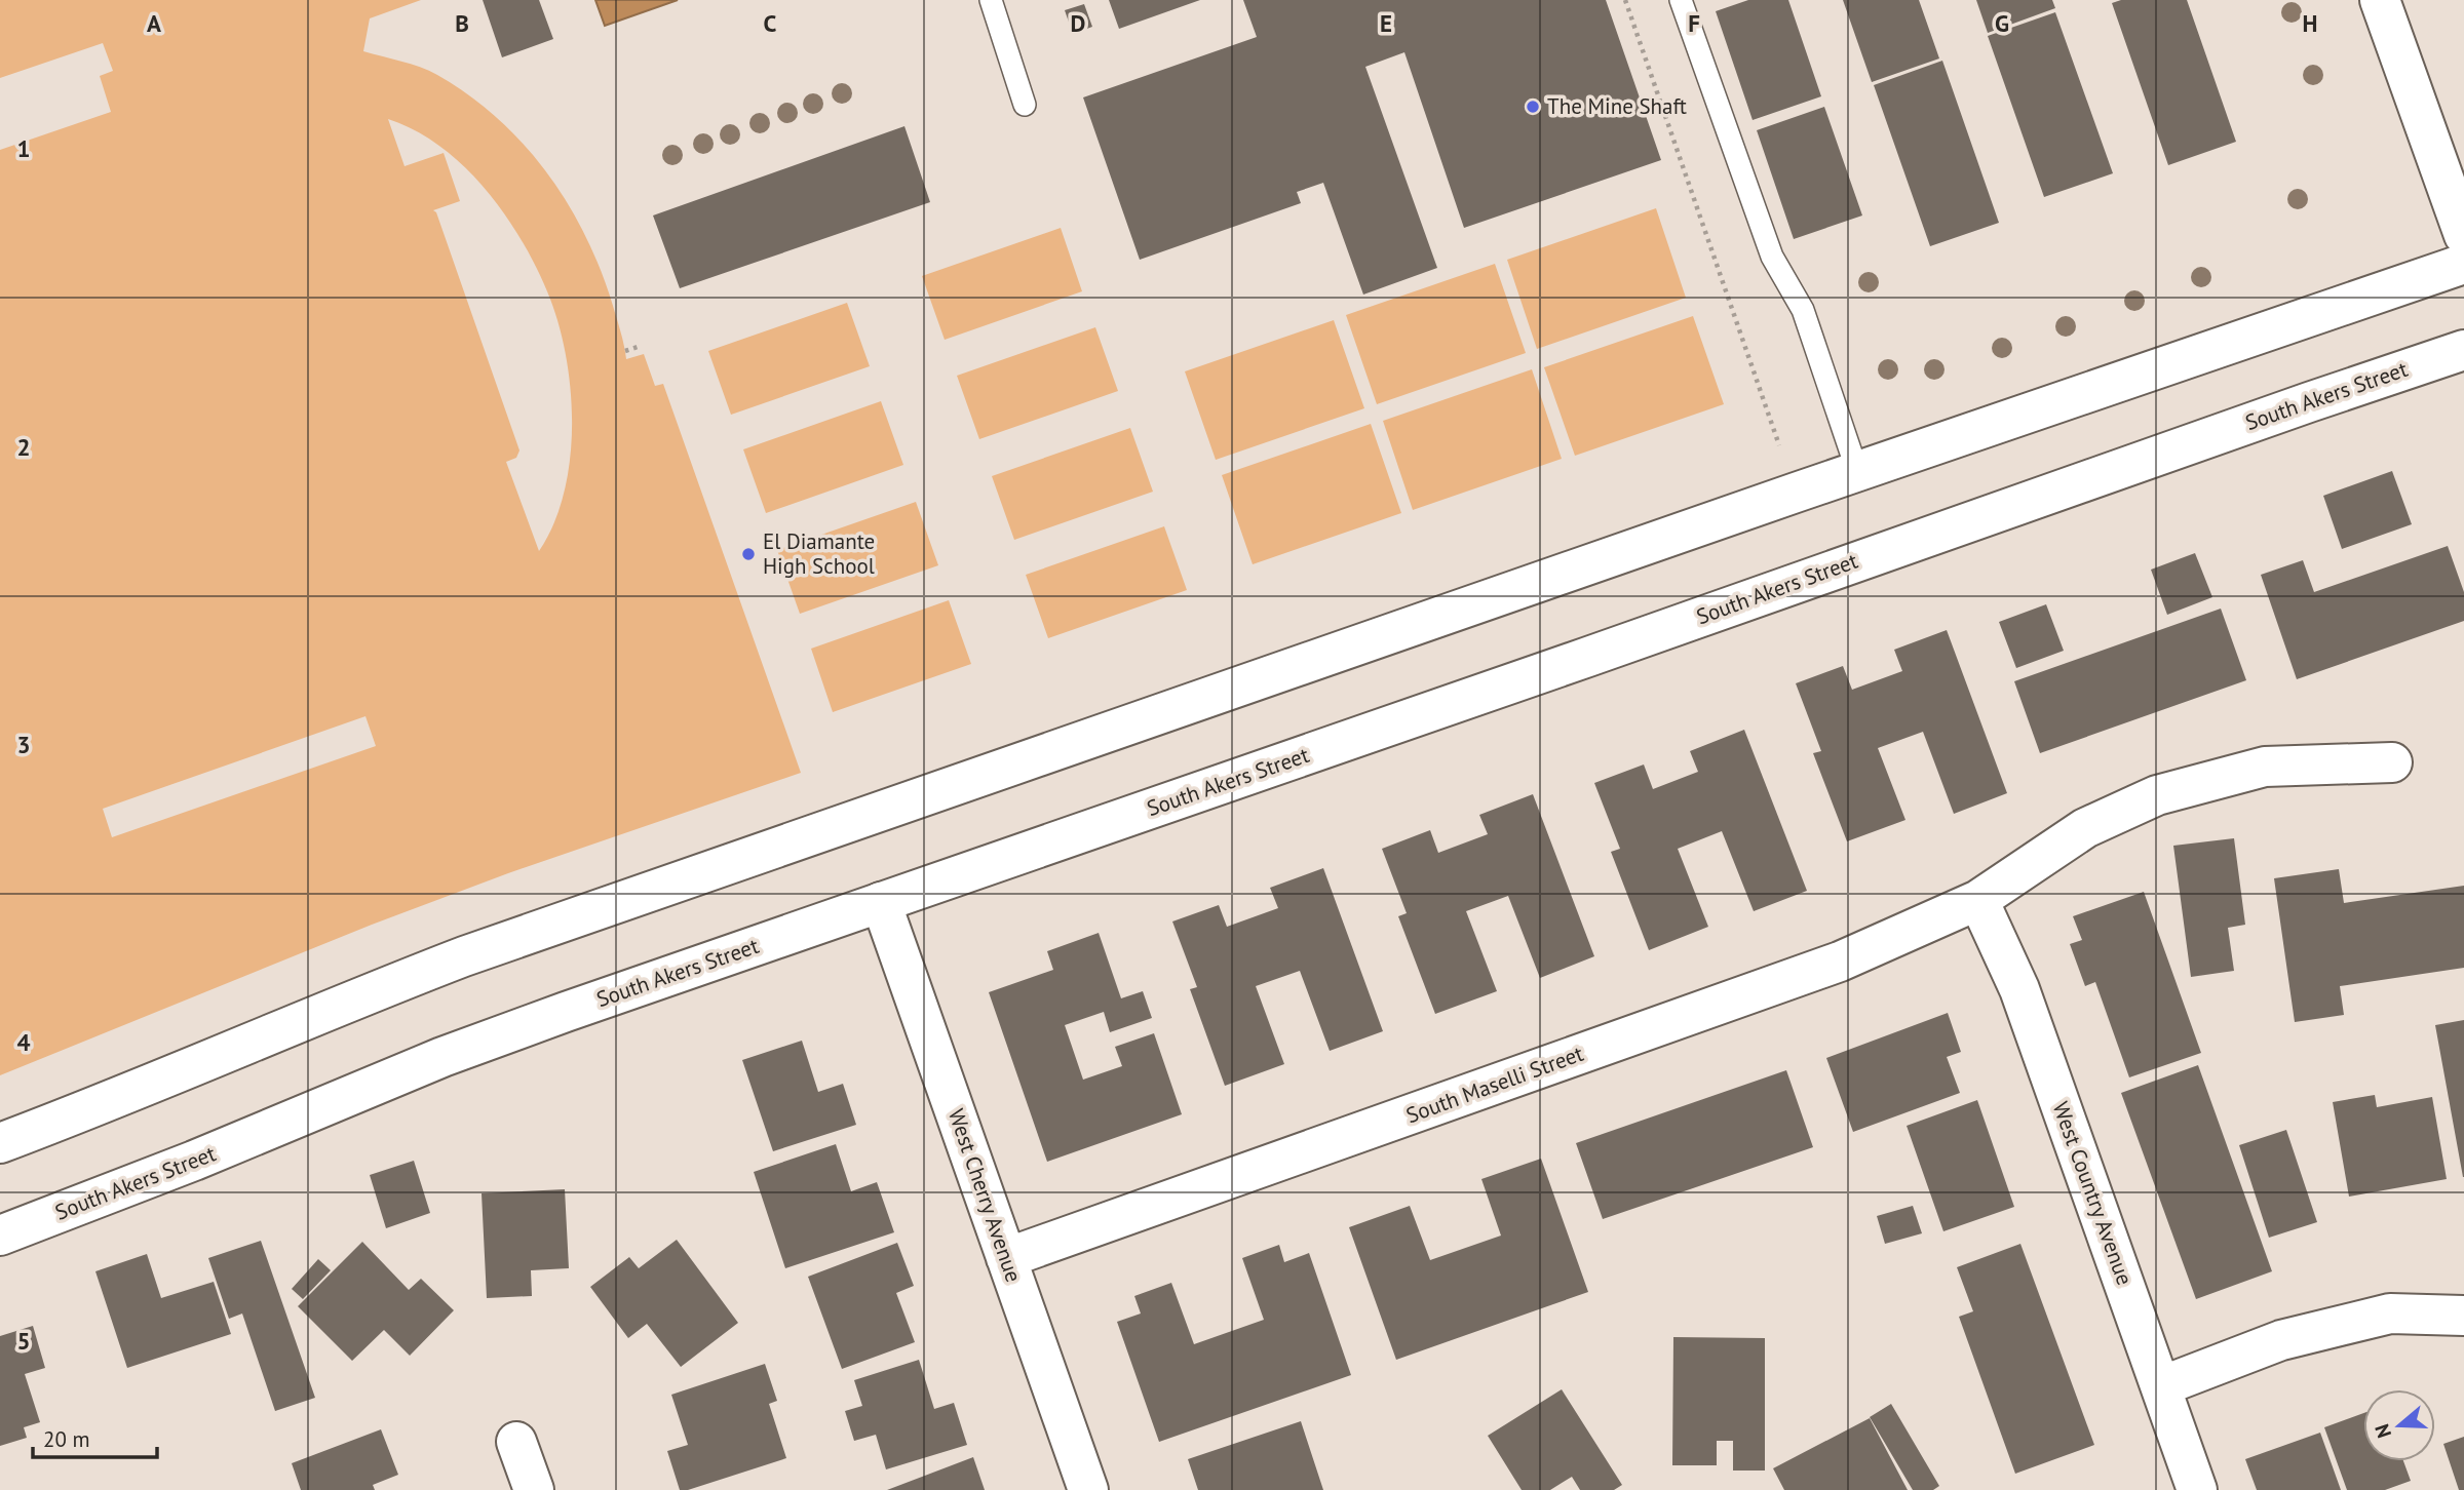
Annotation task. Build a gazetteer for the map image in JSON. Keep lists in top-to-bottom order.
{
  "streets": {
    "main road": [
      "South Akers Street",
      "South Maselli Street",
      "West Country Avenue",
      "West Cherry Avenue"
    ]
  },
  "crossings": [
    ["South Akers Street", "West Cherry Avenue"],
    ["South Maselli Street", "West Country Avenue"],
    ["South Maselli Street", "West Cherry Avenue"]
  ],
  "places": ["The Mine Shaft", "El Diamante High School"],
  "scale_bar": "20 m",
  "north": "left",
  "grid": {
    "columns": [
      "A",
      "B",
      "C",
      "D",
      "E",
      "F",
      "G",
      "H"
    ],
    "rows": [
      "1",
      "2",
      "3",
      "4",
      "5"
    ]
  }
}
